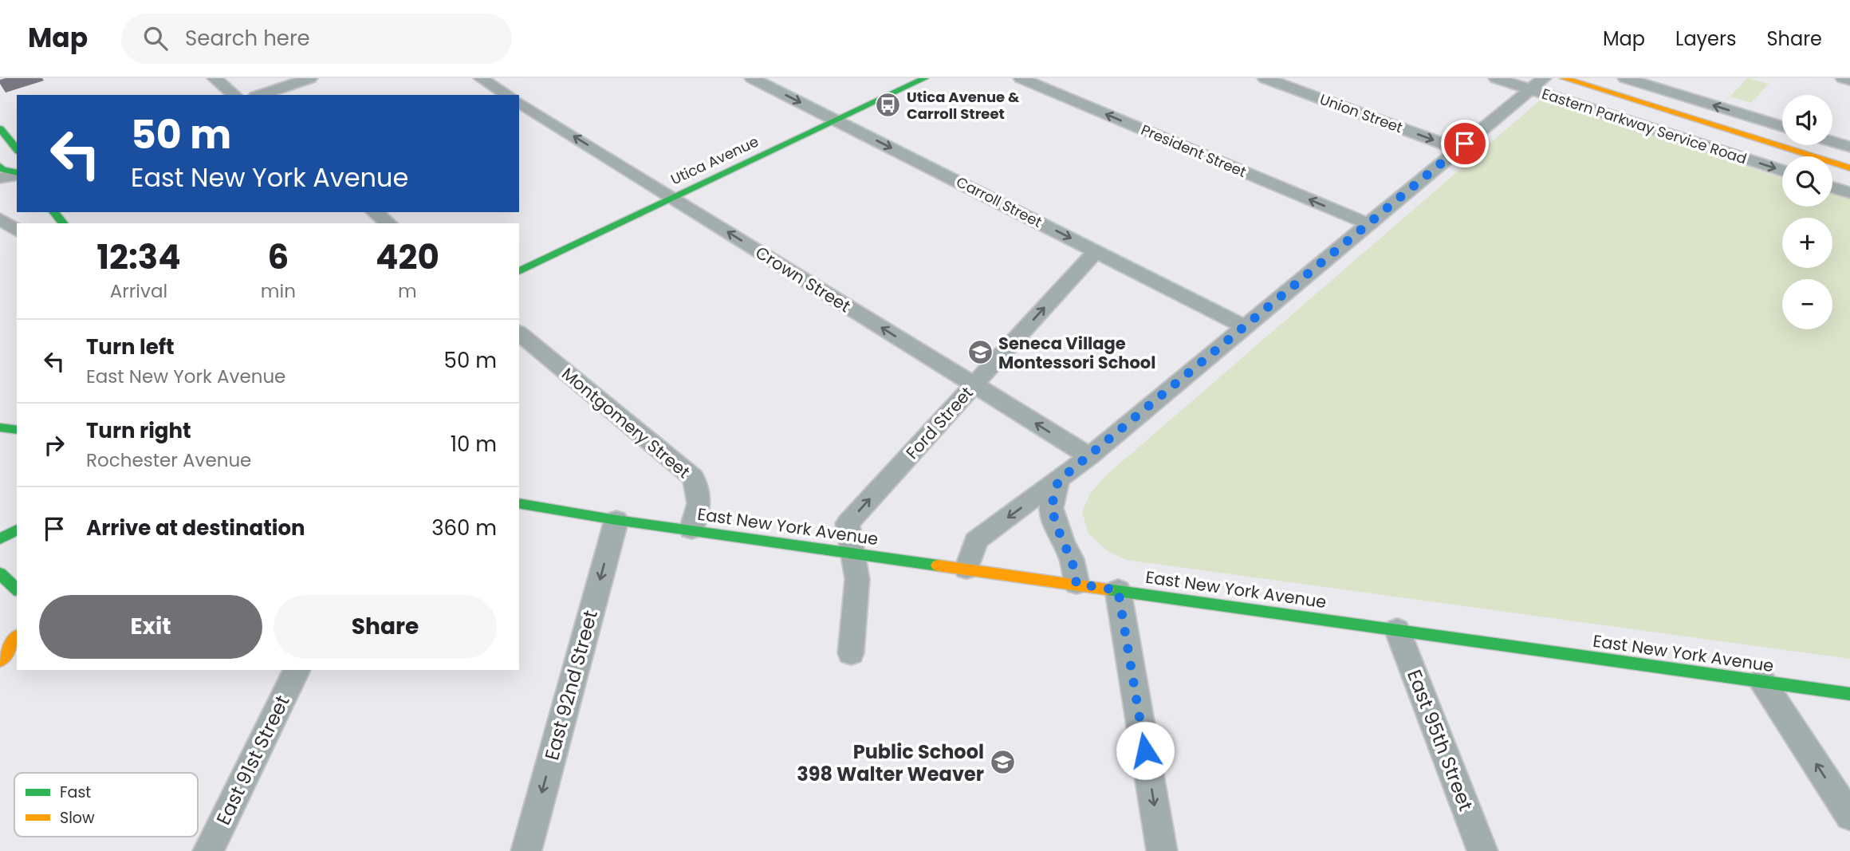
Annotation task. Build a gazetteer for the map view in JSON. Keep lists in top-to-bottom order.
{
  "streets": {
    "main road": ["Utica Avenue", "East New York Avenue"],
    "street": [
      "Union Street",
      "Eastern Parkway Service Road",
      "President Street",
      "Carroll Street",
      "Crown Street",
      "Montgomery Street",
      "Ford Street",
      "East 92nd Street",
      "East 95th Street",
      "East 91st Street"
    ]
  },
  "crossings": [
    ["Utica Avenue", "Carroll Street"],
    ["Utica Avenue", "Crown Street"],
    ["Carroll Street", "Ford Street"],
    ["Crown Street", "Ford Street"],
    ["Montgomery Street", "East New York Avenue"],
    ["Ford Street", "East New York Avenue"],
    ["East New York Avenue", "East 92nd Street"],
    ["East New York Avenue", "East 95th Street"]
  ],
  "one_way": [
    "Union Street",
    "President Street",
    "Carroll Street",
    "Crown Street",
    "East 92nd Street"
  ],
  "places": {
    "bus stop": ["Utica Avenue & Carroll Street"],
    "school or university": ["Seneca Village Montessori School", "Public School 398 Walter Weaver"]
  },
  "legend": ["Fast", "Slow"],
  "page": {
    "header": "Map",
    "search": "Search here",
    "nav": ["Map", "Layers", "Share"],
    "map_buttons": ["+", "−"],
    "turn": ["50 m", "East New York Avenue"],
    "eta": [
      "12:34",
      "Arrival",
      "6",
      "min",
      "420",
      "m"
    ],
    "list": [
      {
        "name": "Turn left",
        "note": "East New York Avenue",
        "value": "50 m"
      },
      {
        "name": "Turn right",
        "note": "Rochester Avenue",
        "value": "10 m"
      },
      {
        "name": "Arrive at destination",
        "value": "360 m"
      }
    ],
    "buttons": ["Exit", "Share"]
  }
}
